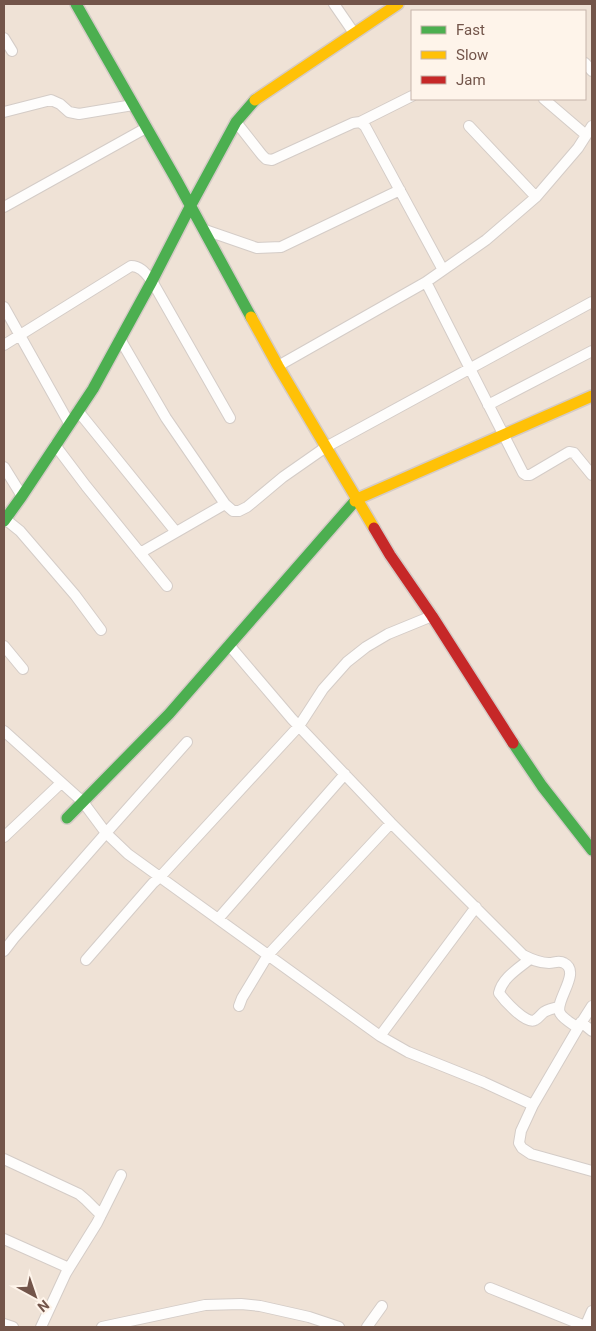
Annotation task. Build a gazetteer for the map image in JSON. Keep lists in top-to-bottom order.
{
  "legend": ["Fast", "Slow", "Jam"],
  "north": "bottom right"
}
